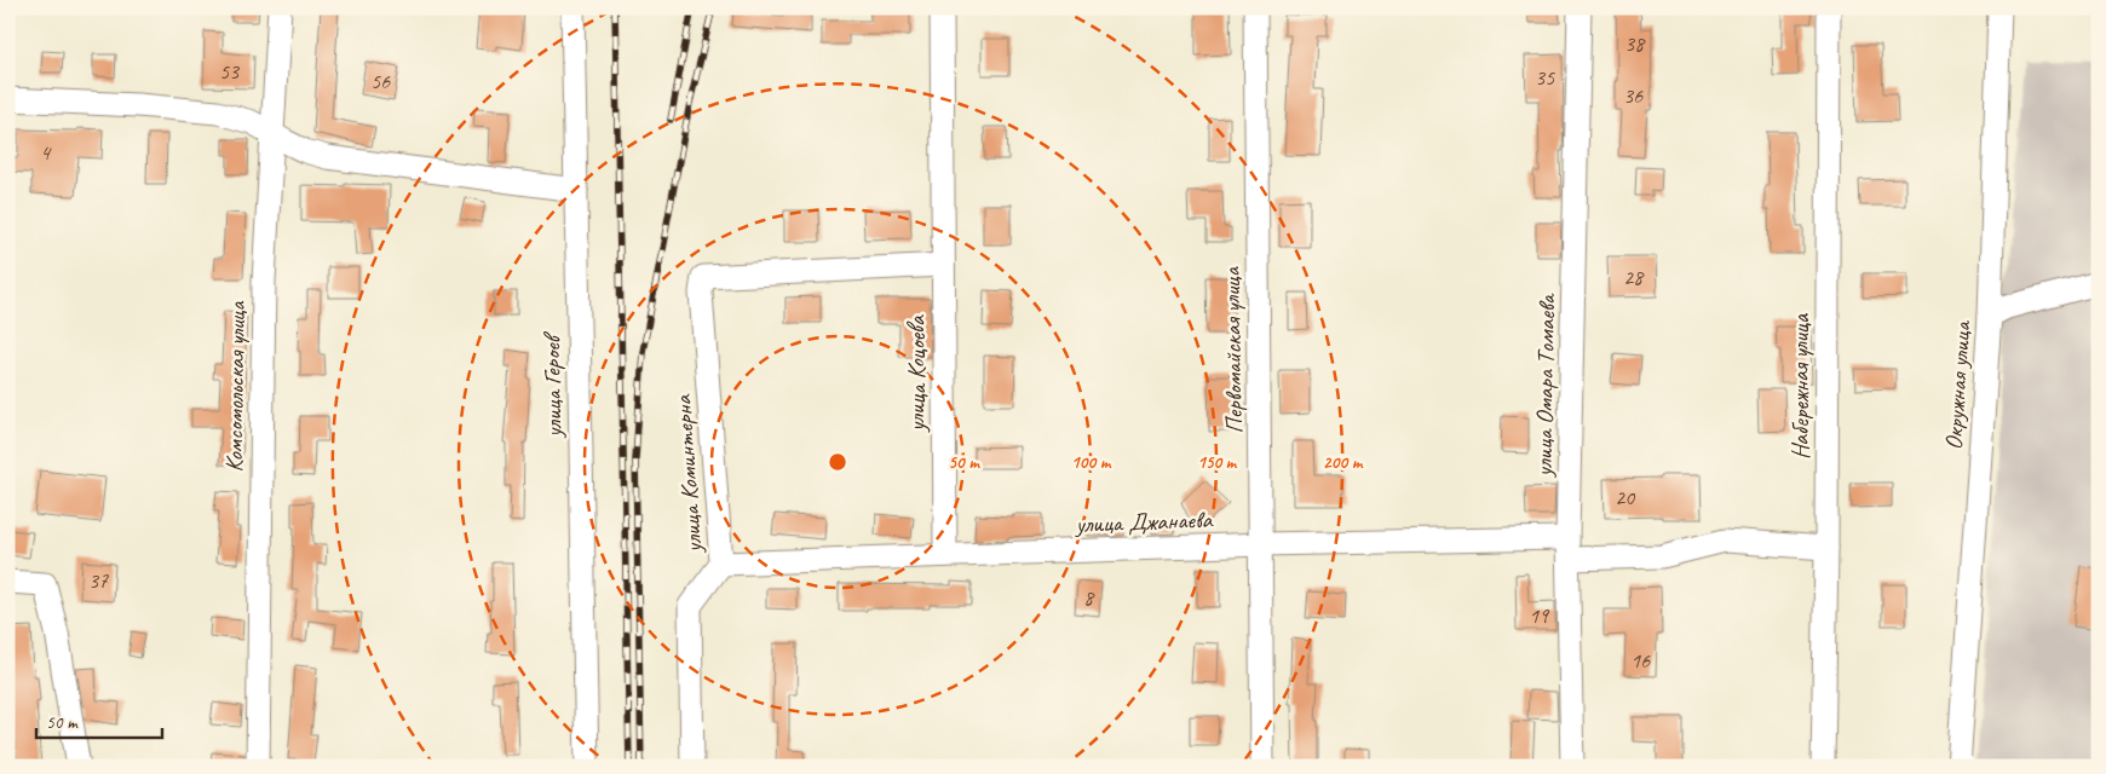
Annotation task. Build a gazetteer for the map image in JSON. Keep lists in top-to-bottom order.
{
  "streets": {
    "street": [
      "Первомайская улица",
      "улица Коцоева",
      "улица Омара Томаева",
      "Окружная улица",
      "Комсомольская улица",
      "улица Героев",
      "Набережная улица",
      "улица Коминтерна",
      "улица Джанаева"
    ]
  },
  "crossings": [
    ["Первомайская улица", "улица Джанаева"],
    ["улица Коцоева", "улица Коминтерна"],
    ["улица Коцоева", "улица Джанаева"],
    ["улица Омара Томаева", "улица Джанаева"],
    ["Набережная улица", "улица Джанаева"],
    ["улица Коминтерна", "улица Джанаева"]
  ],
  "house_numbers": [
    "38",
    "53",
    "35",
    "56",
    "36",
    "4",
    "28",
    "20",
    "37",
    "8",
    "19",
    "16"
  ],
  "scale_bar": "50 m",
  "rings": [
    "50 m",
    "100 m",
    "150 m",
    "200 m"
  ]
}
